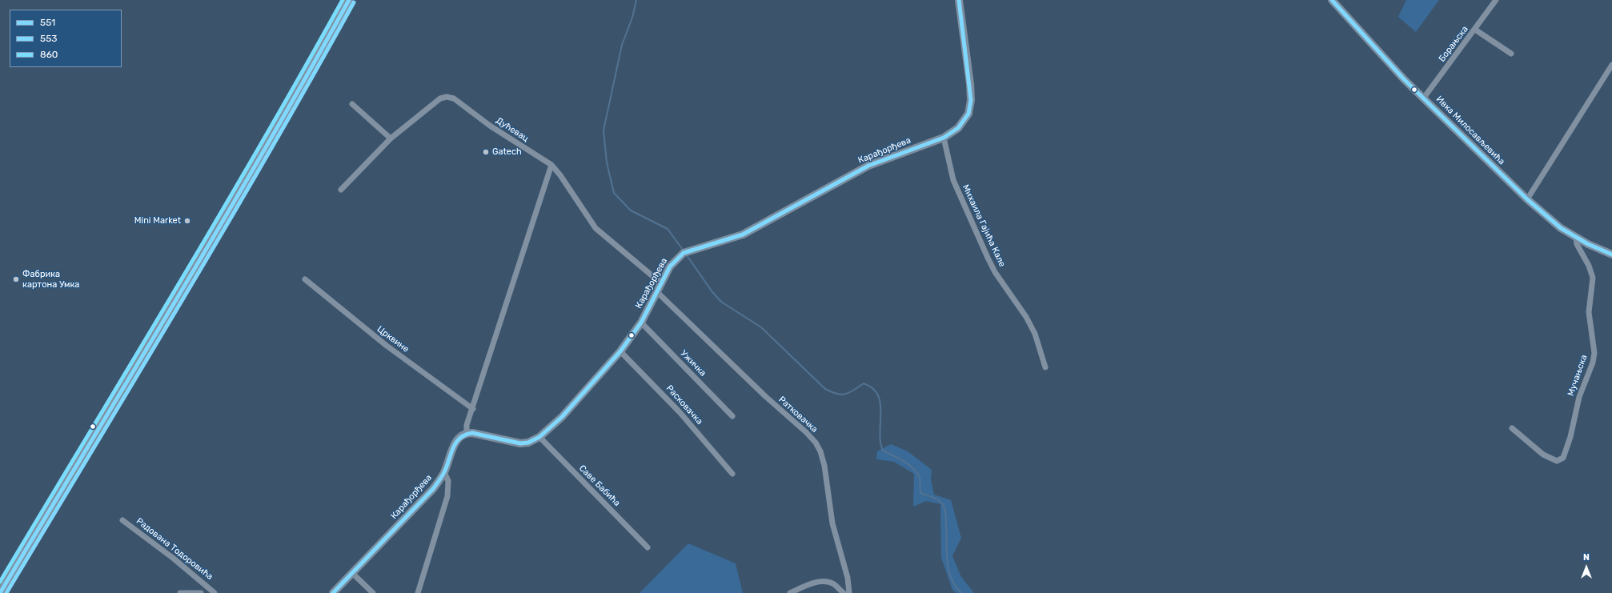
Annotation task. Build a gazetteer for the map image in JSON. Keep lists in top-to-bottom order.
{
  "streets": {
    "street": [
      "Борањска",
      "Дућевац",
      "Ивка Милосављевића",
      "Карађорђева",
      "Михаила Гајића Кале",
      "Црквине",
      "Ужичка",
      "Мучањска",
      "Расковачка",
      "Ратковачка",
      "Саве Бабића",
      "Радована Тодоровића"
    ]
  },
  "crossings": [
    ["Борањска", "Ивка Милосављевића"],
    ["Дућевац", "Карађорђева"],
    ["Ивка Милосављевића", "Мучањска"],
    ["Карађорђева", "Михаила Гајића Кале"],
    ["Карађорђева", "Ужичка"],
    ["Карађорђева", "Расковачка"],
    ["Карађорђева", "Ратковачка"],
    ["Карађорђева", "Саве Бабића"]
  ],
  "places": ["Gatech", "Mini Market", "Фабрика картона Умка"],
  "lines": ["transit line 551", "transit line 860", "transit line 553"],
  "legend": ["551", "553", "860"],
  "north": "top"
}
